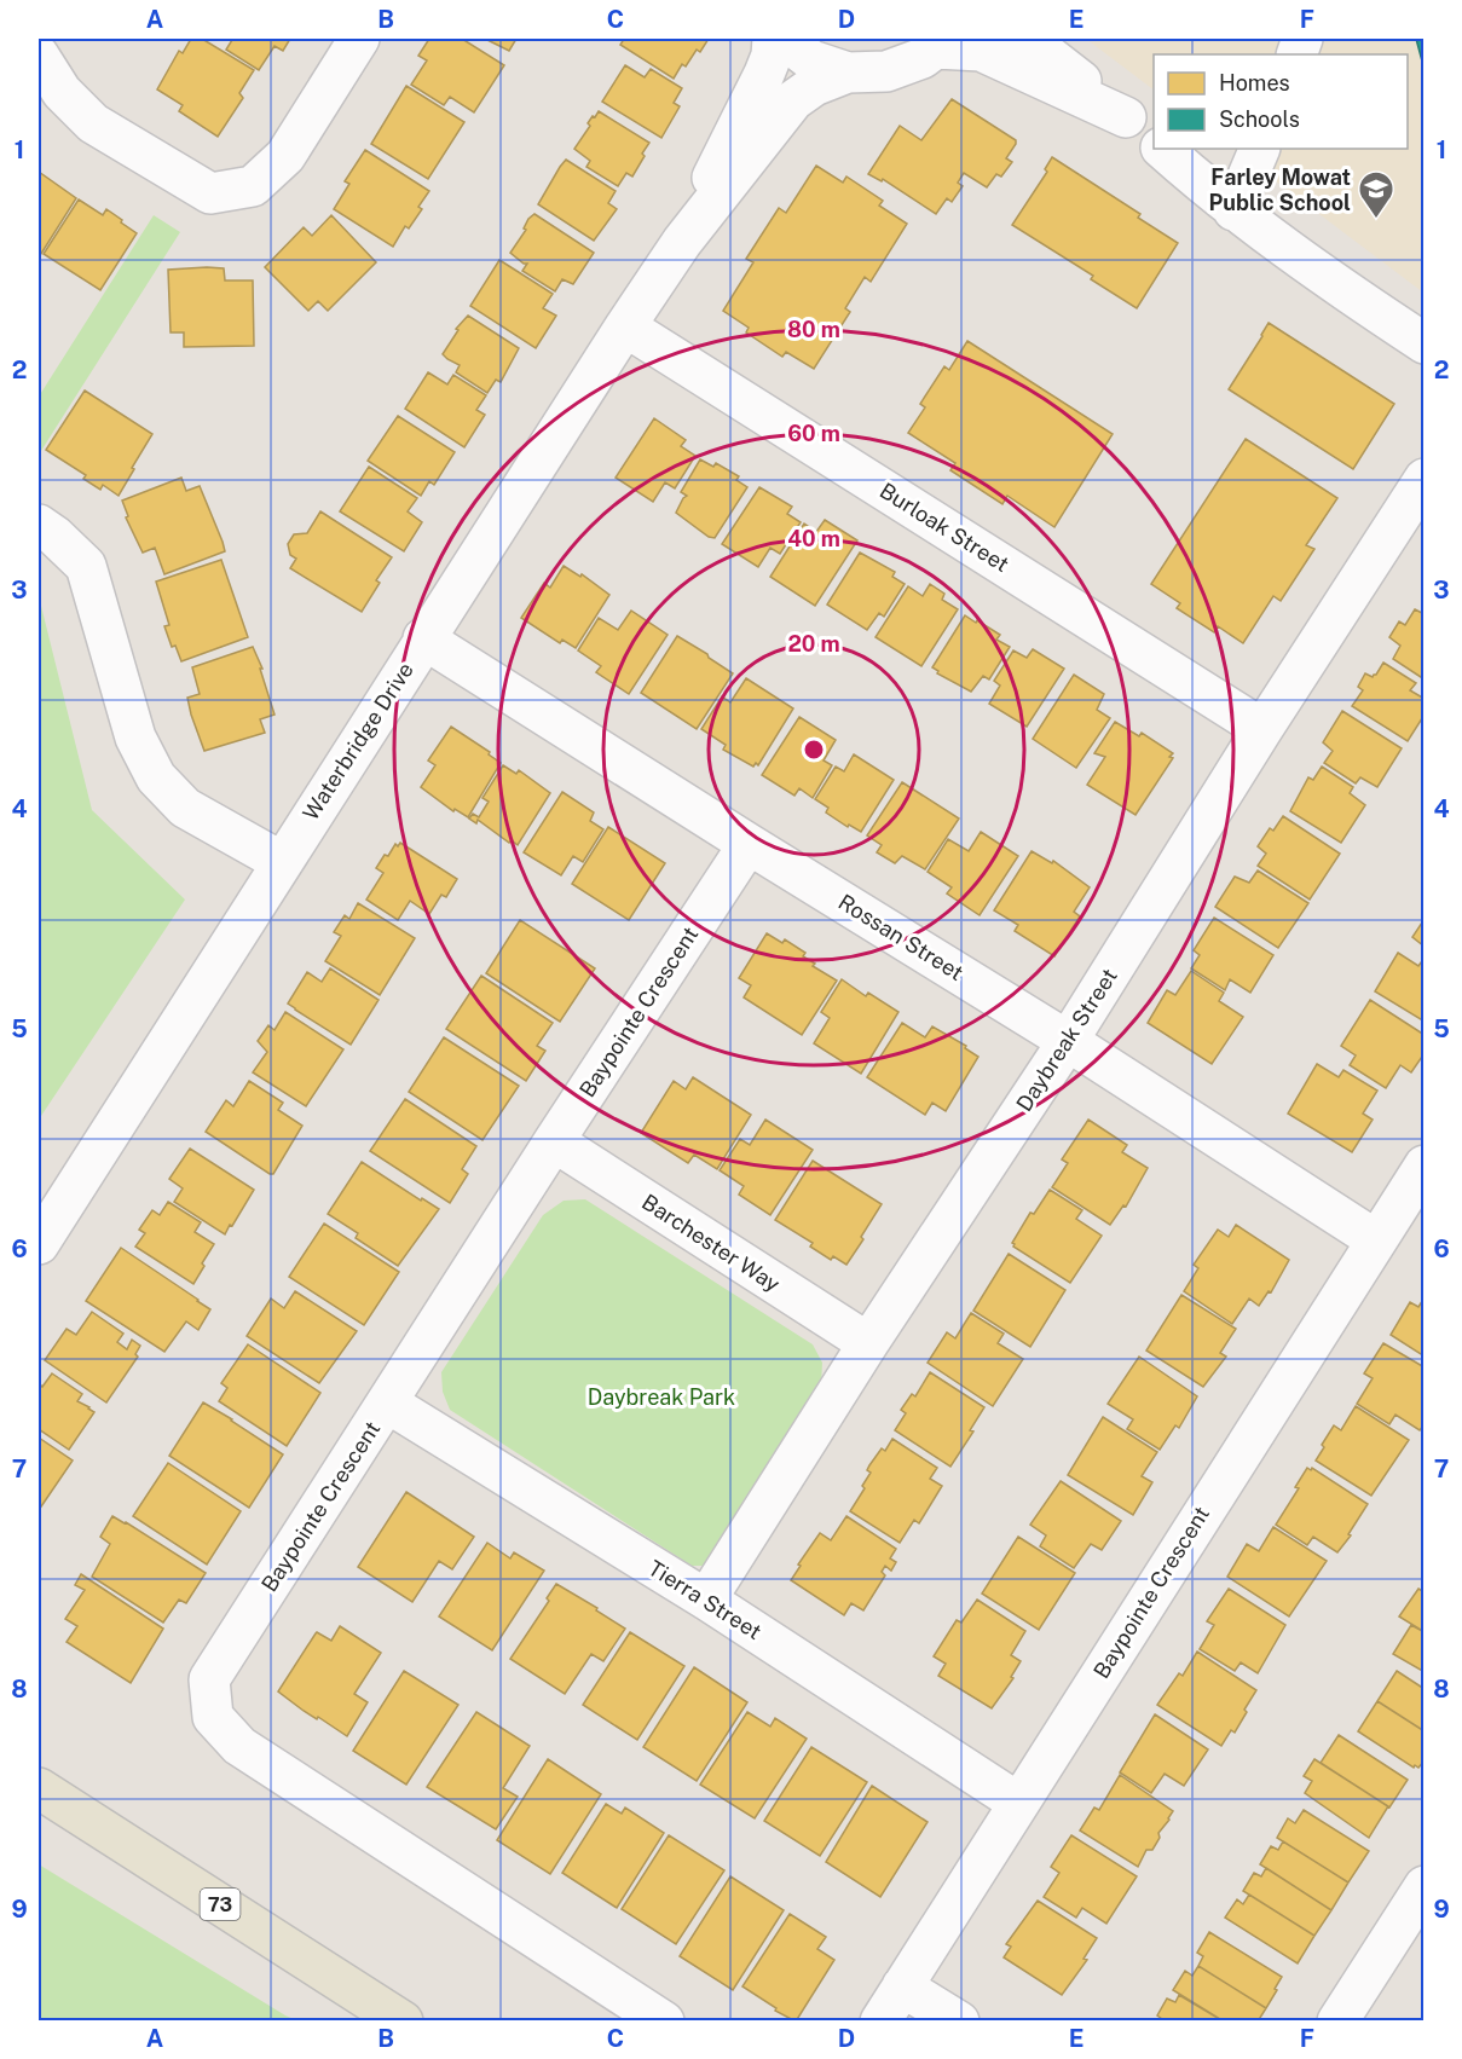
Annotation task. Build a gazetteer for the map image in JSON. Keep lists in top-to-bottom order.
{
  "streets": {
    "main road": ["73"],
    "street": [
      "Burloak Street",
      "Waterbridge Drive",
      "Rossan Street",
      "Baypointe Crescent",
      "Daybreak Street",
      "Barchester Way",
      "Tierra Street"
    ]
  },
  "crossings": [
    ["Burloak Street", "Waterbridge Drive"],
    ["Burloak Street", "Daybreak Street"],
    ["Waterbridge Drive", "Rossan Street"],
    ["Rossan Street", "Baypointe Crescent"],
    ["Rossan Street", "Daybreak Street"],
    ["Baypointe Crescent", "Barchester Way"],
    ["Baypointe Crescent", "Tierra Street"],
    ["Daybreak Street", "Barchester Way"],
    ["Daybreak Street", "Tierra Street"]
  ],
  "parks": ["Daybreak Park"],
  "places": {
    "school or university": ["Farley Mowat Public School"]
  },
  "legend": ["Homes", "Schools"],
  "grid": {
    "columns": [
      "A",
      "B",
      "C",
      "D",
      "E",
      "F"
    ],
    "rows": [
      "1",
      "2",
      "3",
      "4",
      "5",
      "6",
      "7",
      "8",
      "9"
    ]
  },
  "rings": [
    "80 m",
    "60 m",
    "40 m",
    "20 m"
  ]
}
